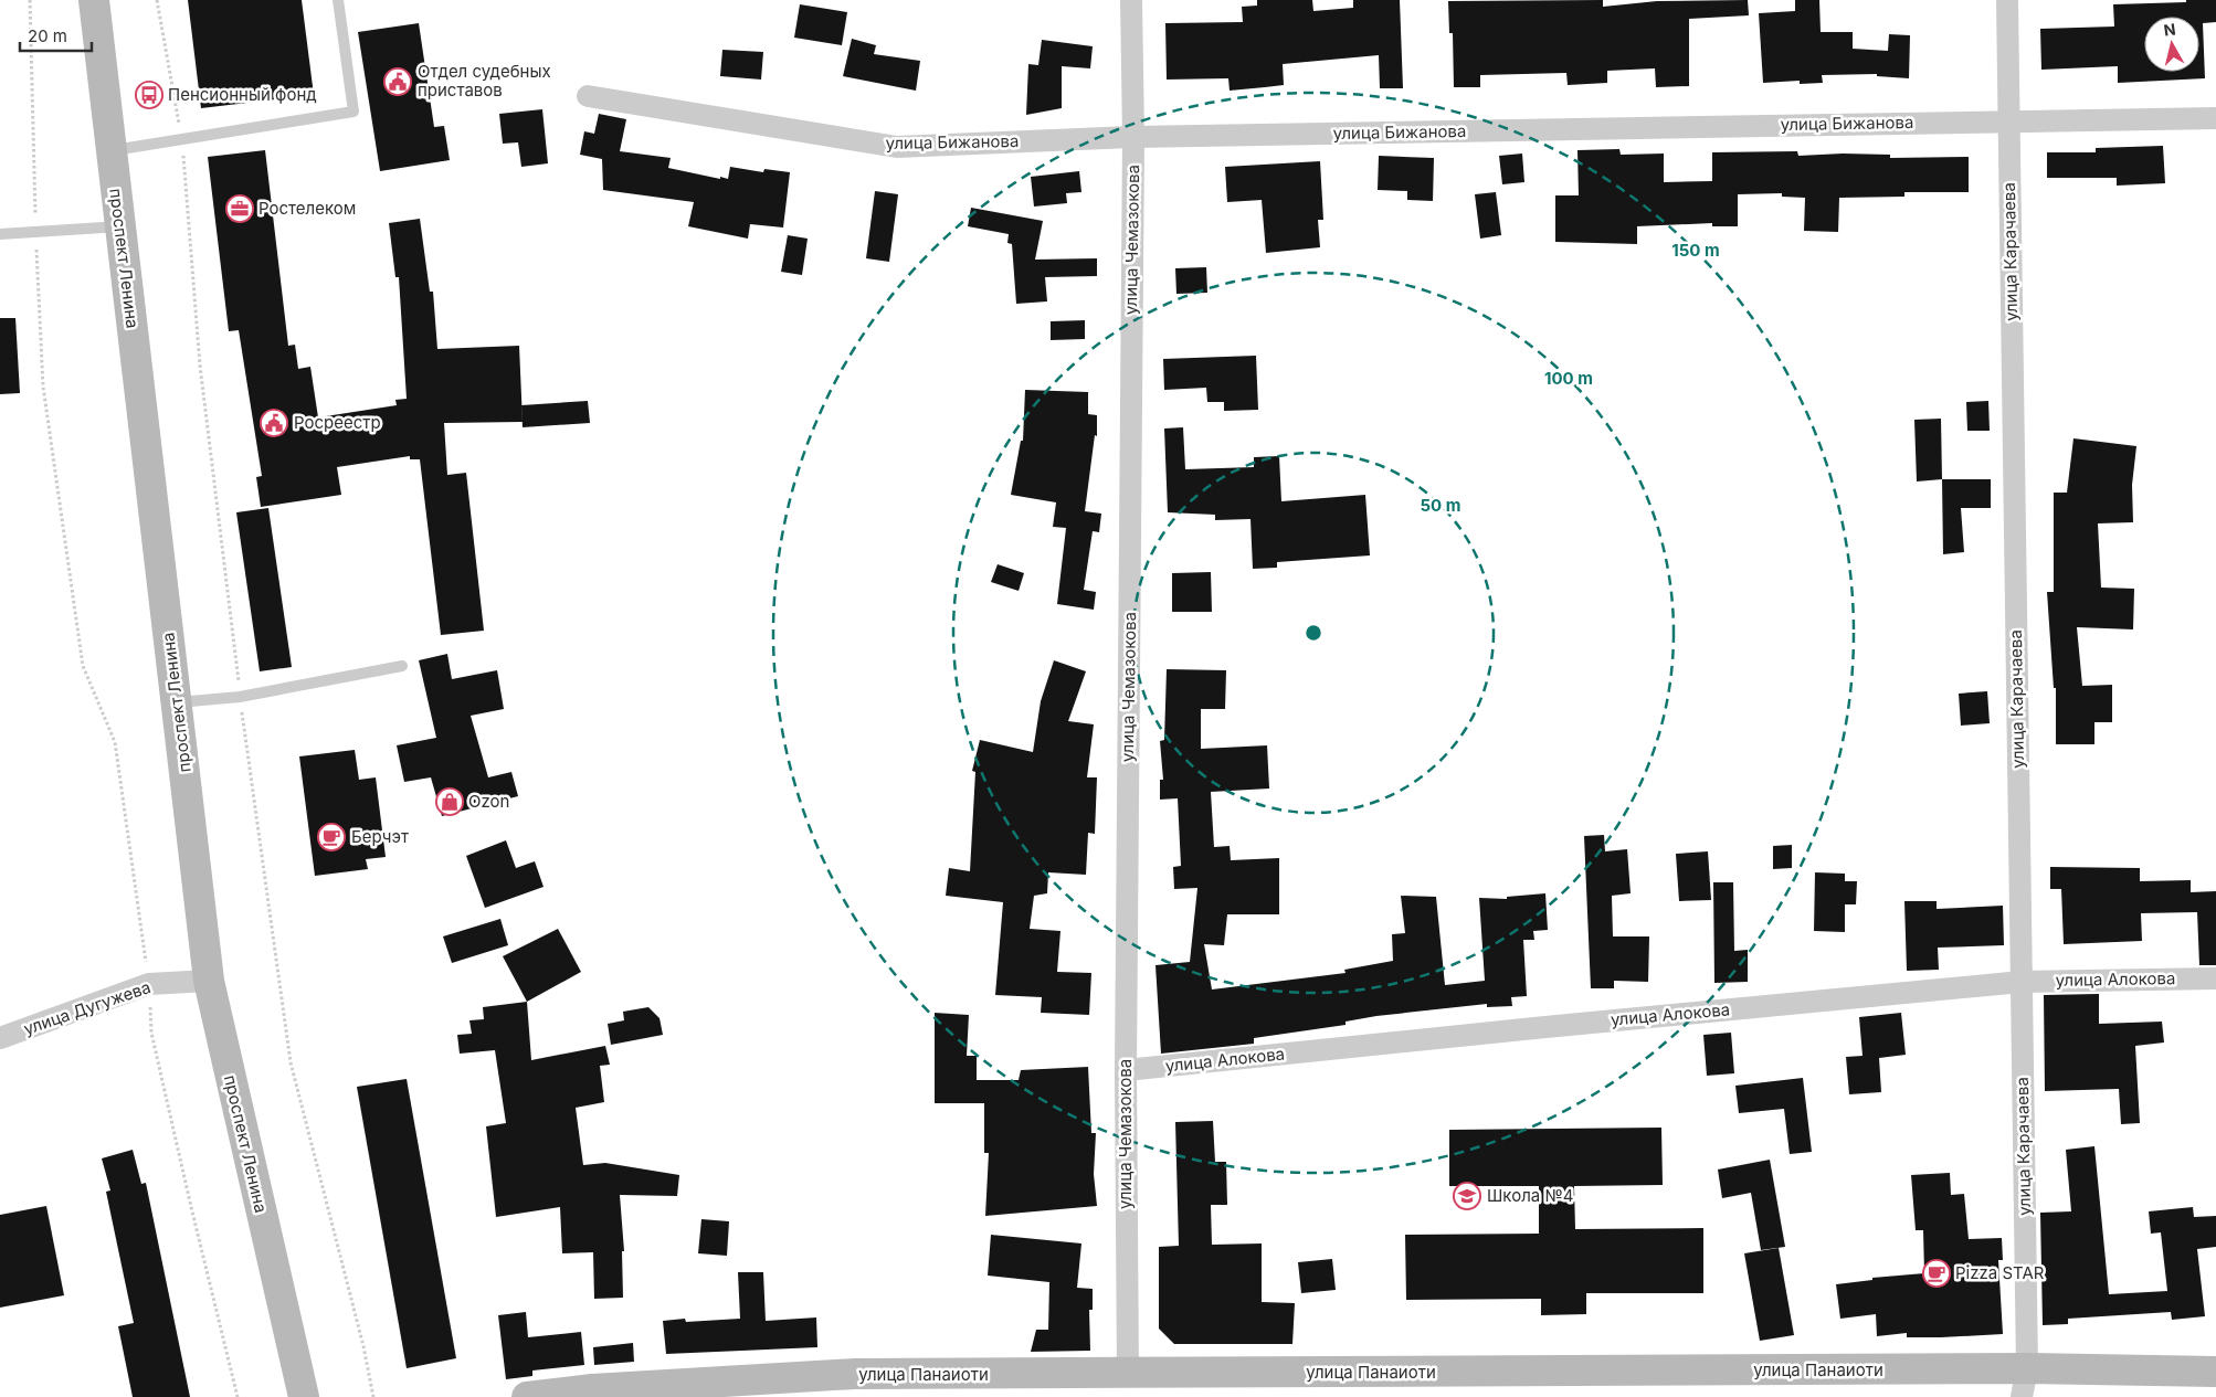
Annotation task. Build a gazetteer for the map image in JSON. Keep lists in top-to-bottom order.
{
  "streets": {
    "street": [
      "улица Бижанова",
      "улица Чемазокова",
      "улица Карачаева",
      "проспект Ленина",
      "улица Алокова",
      "улица Дугужева",
      "улица Панаиоти"
    ]
  },
  "crossings": [
    ["улица Бижанова", "улица Чемазокова"],
    ["улица Бижанова", "улица Карачаева"],
    ["улица Чемазокова", "улица Алокова"],
    ["улица Чемазокова", "улица Панаиоти"],
    ["улица Карачаева", "улица Алокова"],
    ["улица Карачаева", "улица Панаиоти"],
    ["проспект Ленина", "улица Дугужева"]
  ],
  "places": {
    "public building": ["Отдел судебных приставов", "Росреестр"],
    "bus stop": ["Пенсионный фонд"],
    "office": ["Ростелеком"],
    "shop": ["Ozon"],
    "cafe": ["Берчэт", "Pizza STAR"],
    "school or university": ["Школа №4"]
  },
  "scale_bar": "20 m",
  "north": "top",
  "rings": ["150 m", "100 m", "50 m"]
}
